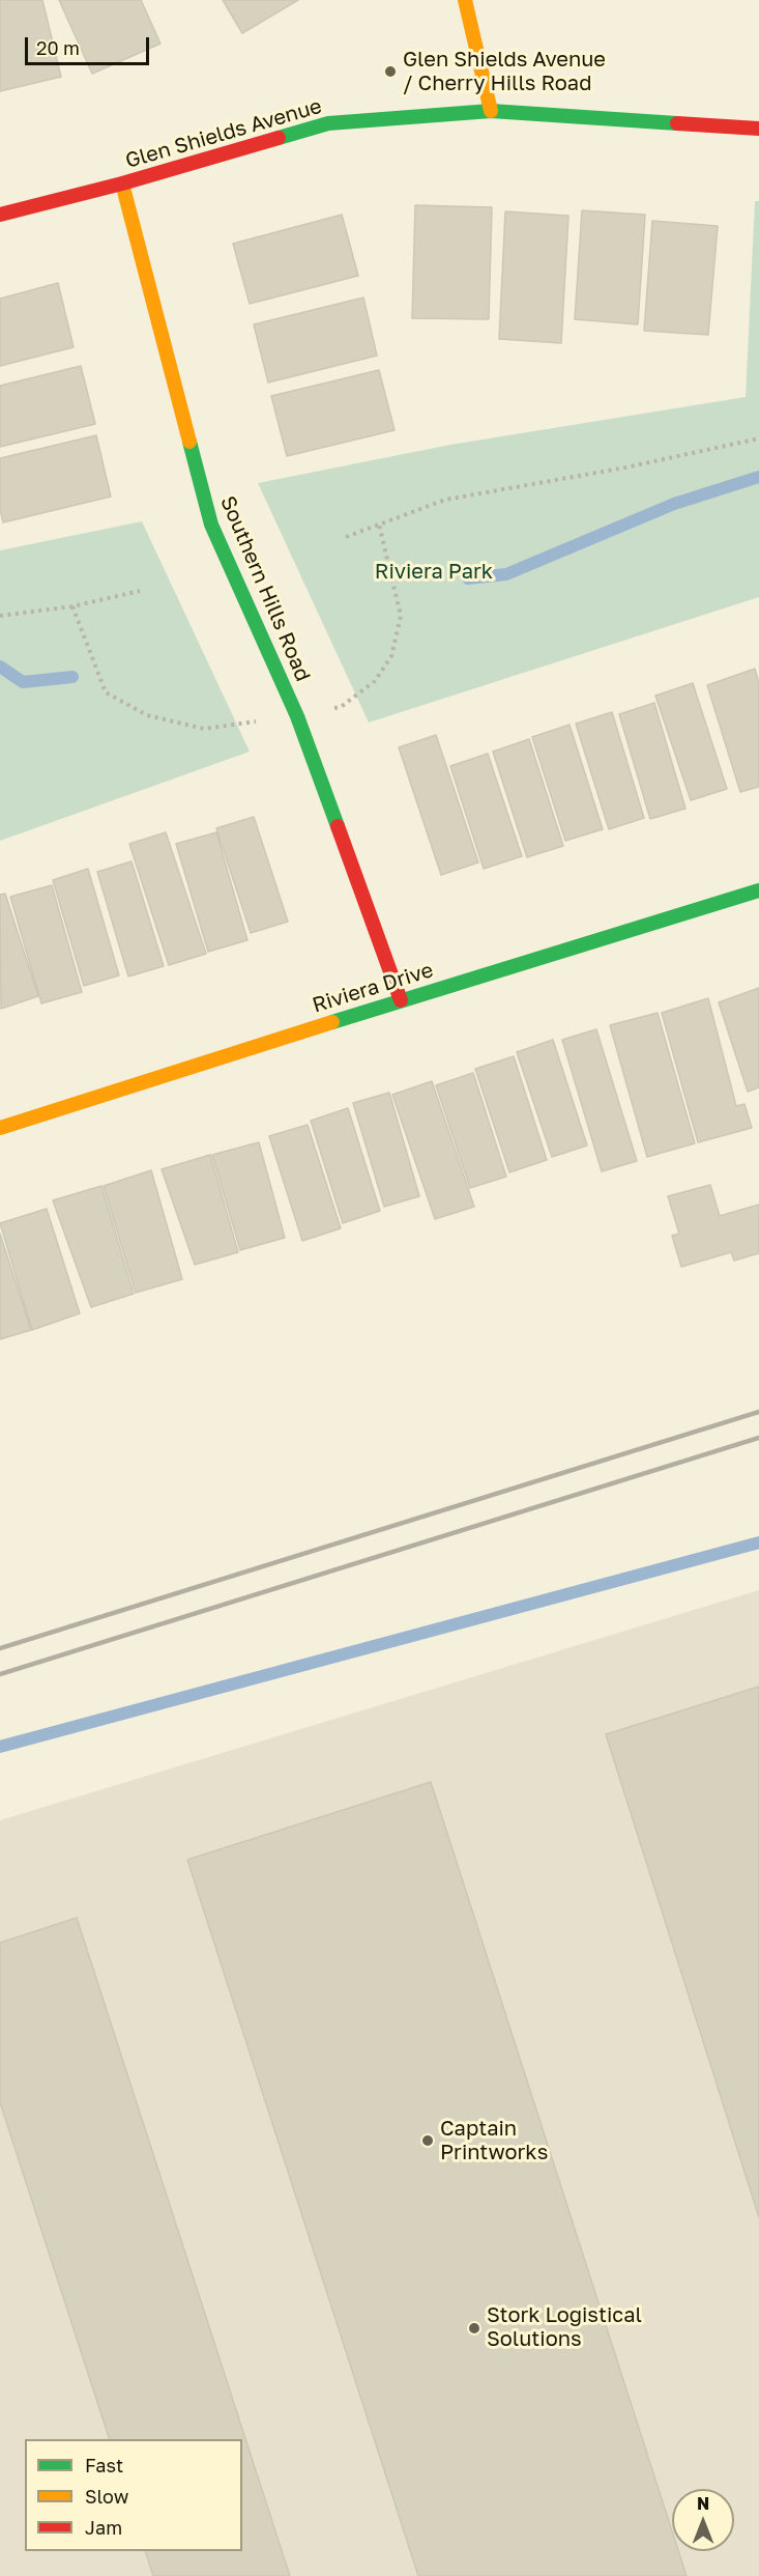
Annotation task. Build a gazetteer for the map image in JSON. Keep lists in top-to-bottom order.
{
  "streets": {
    "street": ["Glen Shields Avenue", "Southern Hills Road", "Riviera Drive"]
  },
  "crossings": [
    ["Glen Shields Avenue", "Southern Hills Road"],
    ["Southern Hills Road", "Riviera Drive"]
  ],
  "parks": ["Riviera Park"],
  "places": ["Glen Shields Avenue / Cherry Hills Road", "Captain Printworks", "Stork Logistical Solutions"],
  "legend": ["Fast", "Slow", "Jam"],
  "scale_bar": "20 m",
  "north": "top"
}
